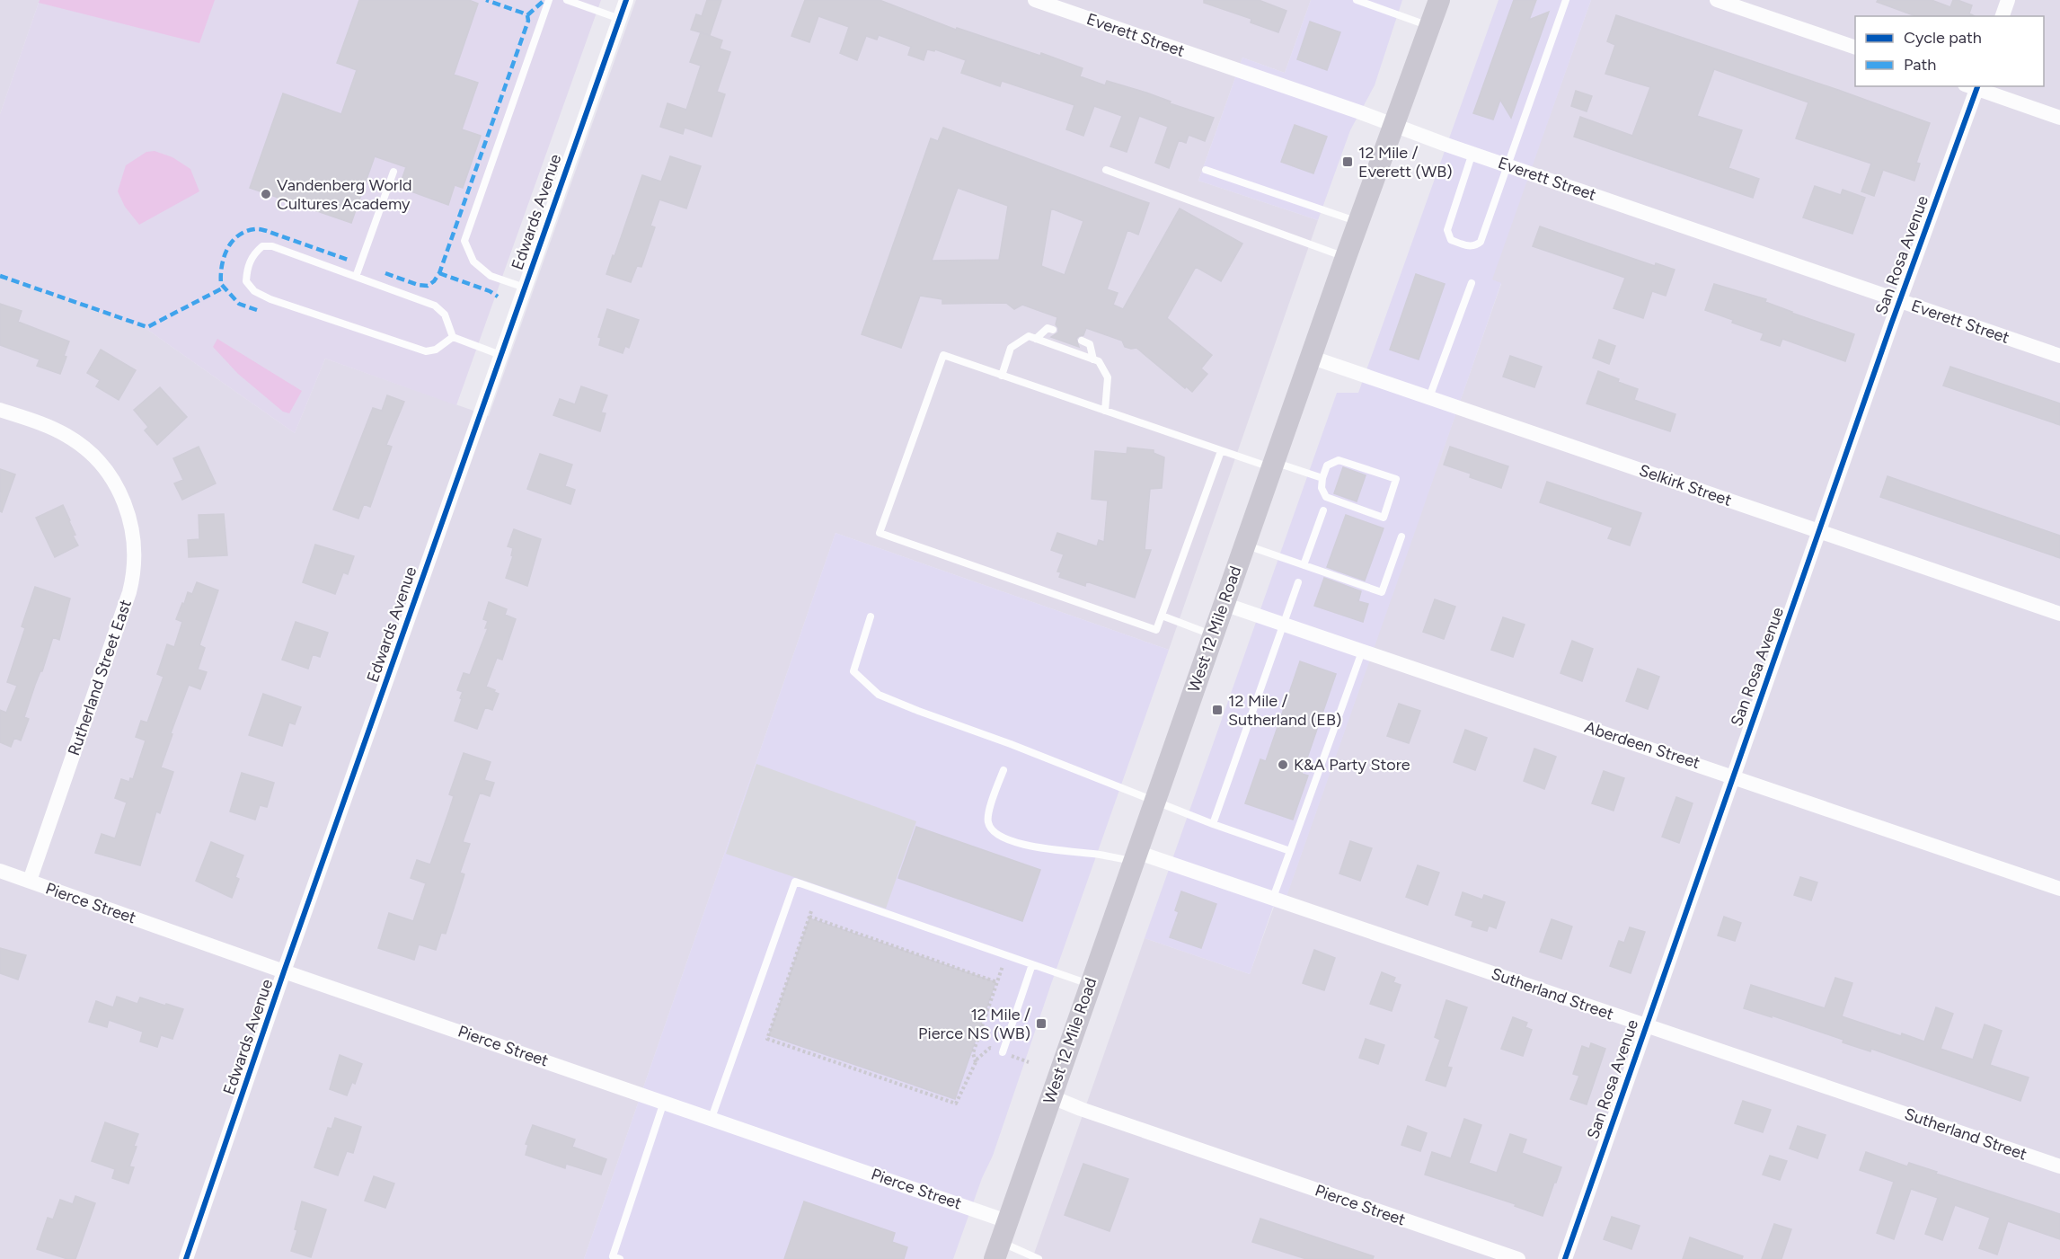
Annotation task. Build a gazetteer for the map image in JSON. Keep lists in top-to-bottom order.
{
  "streets": {
    "main road": ["West 12 Mile Road"],
    "street": [
      "Everett Street",
      "Edwards Avenue",
      "San Rosa Avenue",
      "Selkirk Street",
      "Rutherland Street East",
      "Aberdeen Street",
      "Pierce Street",
      "Sutherland Street"
    ]
  },
  "crossings": [
    ["Everett Street", "San Rosa Avenue"],
    ["Everett Street", "West 12 Mile Road"],
    ["Edwards Avenue", "Pierce Street"],
    ["San Rosa Avenue", "Selkirk Street"],
    ["San Rosa Avenue", "Aberdeen Street"],
    ["San Rosa Avenue", "Sutherland Street"],
    ["Selkirk Street", "West 12 Mile Road"],
    ["West 12 Mile Road", "Aberdeen Street"],
    ["West 12 Mile Road", "Pierce Street"],
    ["West 12 Mile Road", "Sutherland Street"],
    ["Rutherland Street East", "Pierce Street"]
  ],
  "places": {
    "transit": ["12 Mile / Everett (WB)", "12 Mile / Sutherland (EB)", "12 Mile / Pierce NS (WB)"],
    "other": ["Vandenberg World Cultures Academy", "K&A Party Store"]
  },
  "legend": ["Cycle path", "Path"]
}
